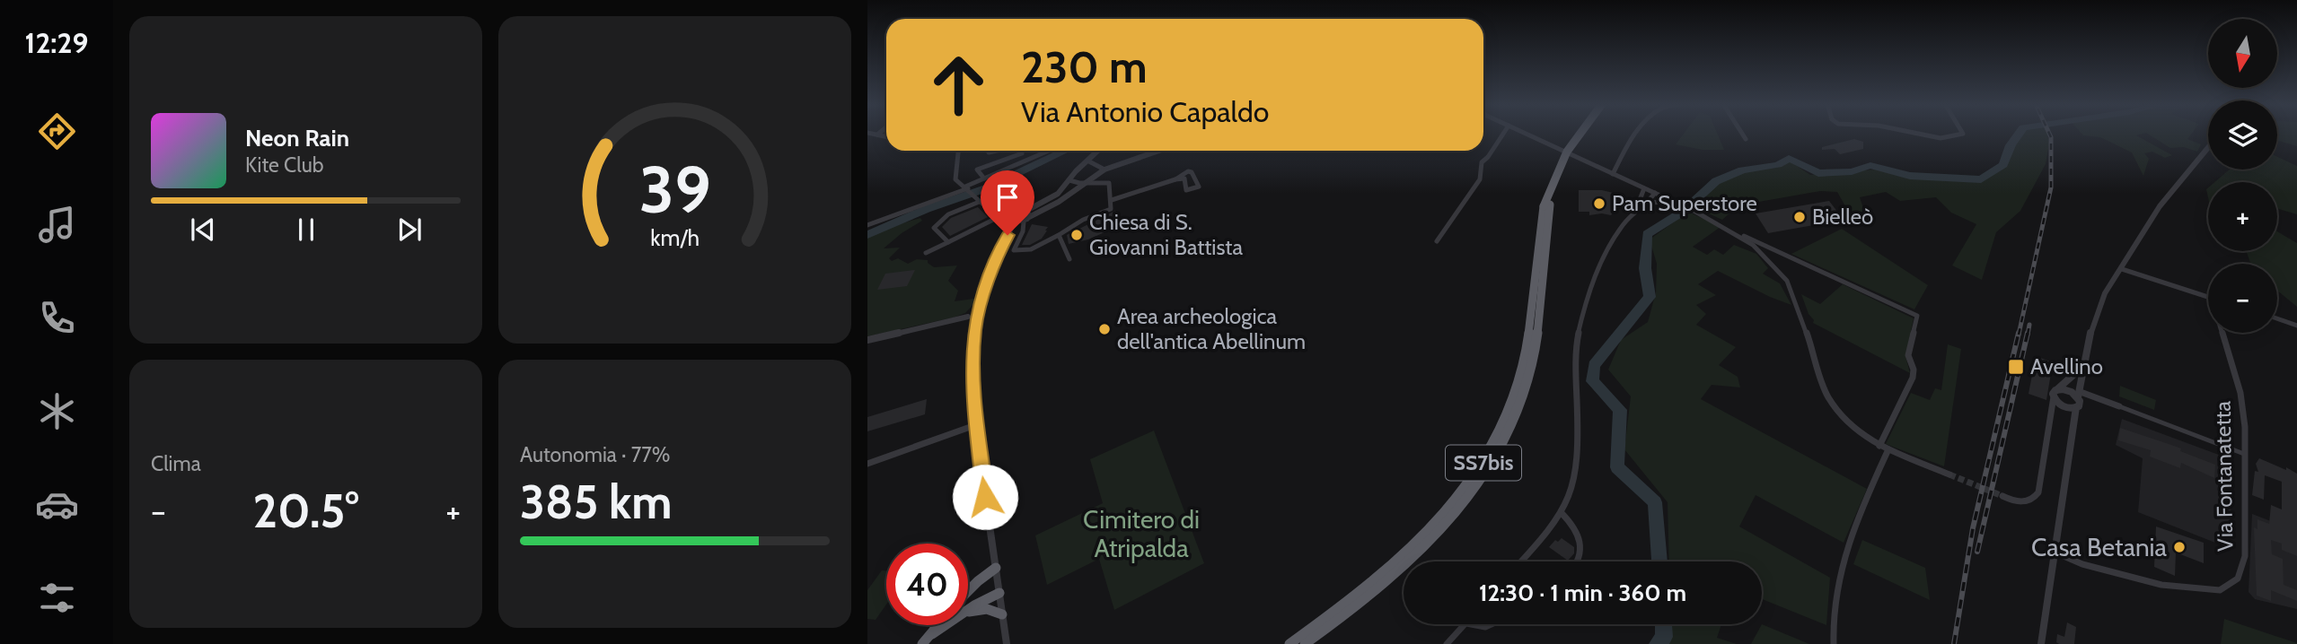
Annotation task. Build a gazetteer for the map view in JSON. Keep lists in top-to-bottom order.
{
  "streets": {
    "highway": ["SS7bis"],
    "street": ["Via Fontanatetta"]
  },
  "parks": ["Cimitero di Atripalda"],
  "places": {
    "other": [
      "Pam Superstore",
      "Bielleò",
      "Chiesa di S. Giovanni Battista",
      "Area archeologica dell'antica Abellinum",
      "Casa Betania"
    ],
    "transit": ["Avellino"]
  },
  "north": "bottom",
  "page": {
    "tabs": "12:29",
    "map_buttons": ["+", "−"],
    "turn": ["230 m", "Via Antonio Capaldo"],
    "song": ["Neon Rain", "Kite Club"],
    "tile": [
      "Clima",
      ["Autonomia · 77%", "385 km"]
    ],
    "heat": ["−", "20.5°", "+"],
    "limit": "40",
    "trip": "12:30 · 1 min · 360 m",
    "gauge": ["39", "km/h"]
  }
}
